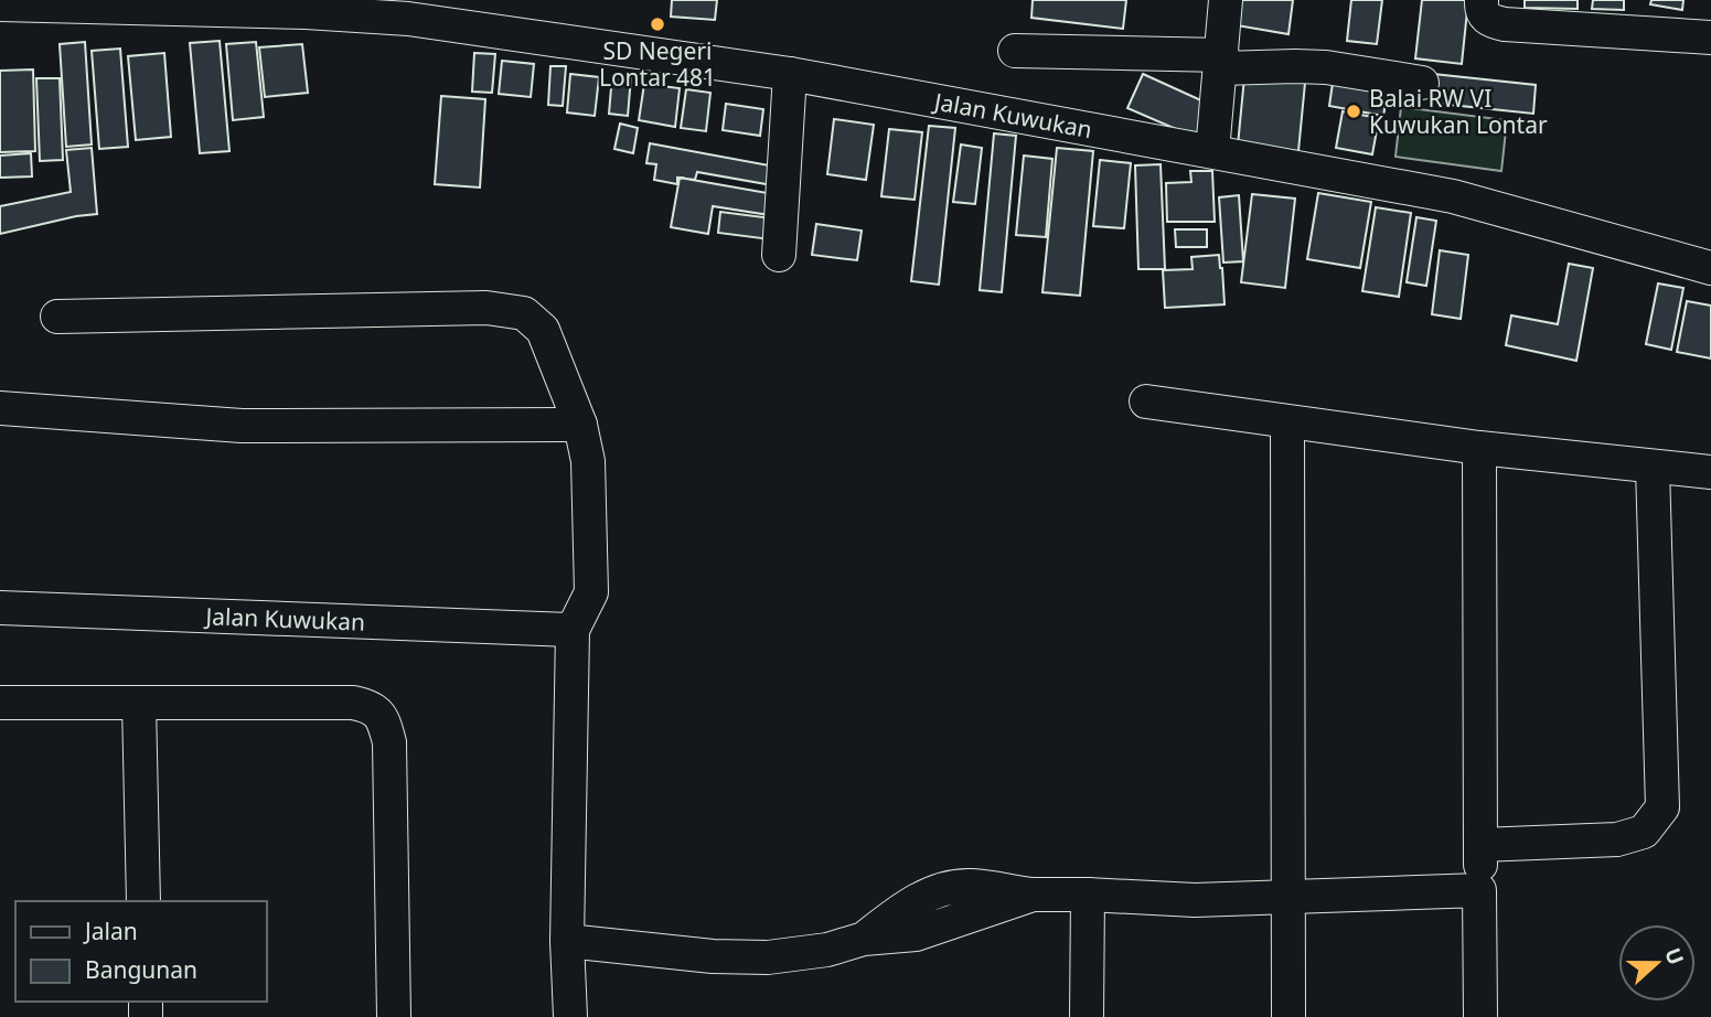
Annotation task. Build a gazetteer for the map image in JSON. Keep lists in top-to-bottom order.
{
  "streets": {
    "street": ["Jalan Kuwukan"]
  },
  "places": ["SD Negeri Lontar 481", "Balai RW VI Kuwukan Lontar"],
  "legend": ["Jalan", "Bangunan"],
  "north": "right"
}
